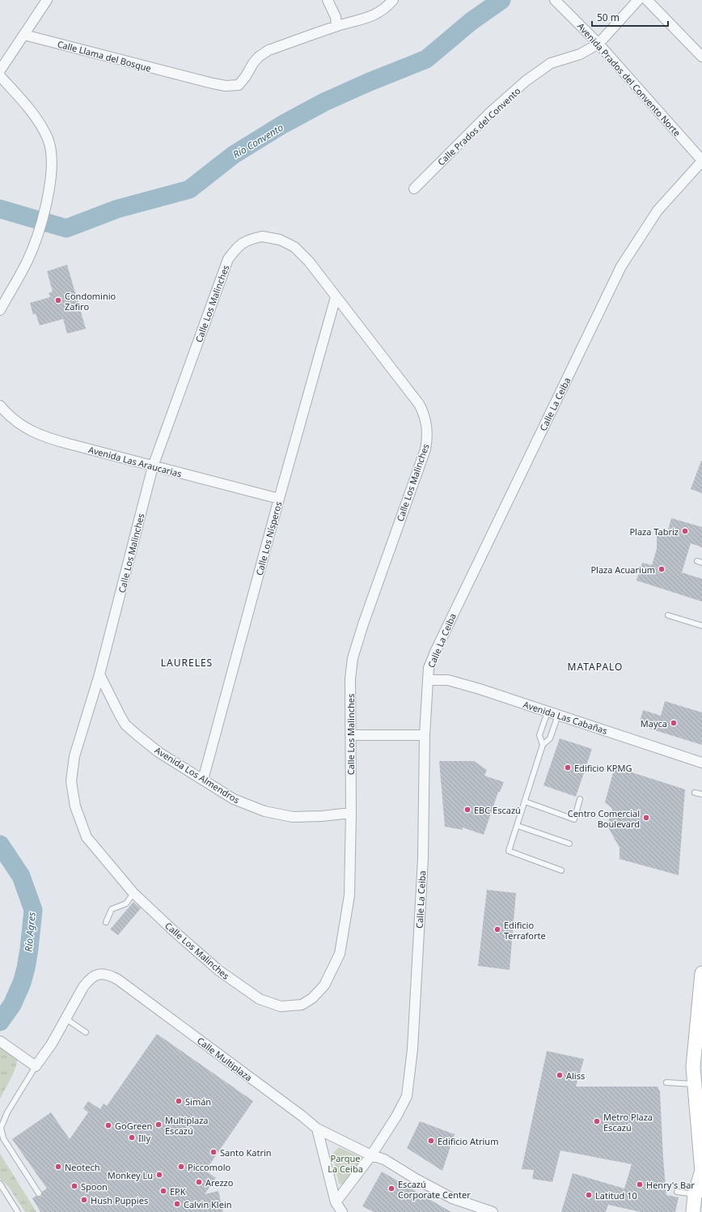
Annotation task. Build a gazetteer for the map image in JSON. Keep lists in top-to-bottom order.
{
  "streets": {
    "street": [
      "Calle Llama del Bosque",
      "Avenida Prados del Convento Norte",
      "Calle Prados del Convento",
      "Calle Los Malinches",
      "Calle La Ceiba",
      "Avenida Las Araucarias",
      "Calle Los Nísperos",
      "Avenida Las Cabañas",
      "Avenida Los Almendros",
      "Calle Multiplaza"
    ]
  },
  "crossings": [
    ["Avenida Prados del Convento Norte", "Calle Prados del Convento"],
    ["Avenida Prados del Convento Norte", "Calle La Ceiba"],
    ["Calle Los Malinches", "Avenida Las Araucarias"],
    ["Calle Los Malinches", "Calle Los Nísperos"],
    ["Calle Los Malinches", "Avenida Los Almendros"],
    ["Calle La Ceiba", "Avenida Las Cabañas"],
    ["Calle La Ceiba", "Calle Multiplaza"],
    ["Avenida Las Araucarias", "Calle Los Nísperos"],
    ["Calle Los Nísperos", "Avenida Los Almendros"]
  ],
  "districts": ["LAURELES", "MATAPALO"],
  "water": ["Río Convento", "Río Agres"],
  "parks": ["Parque La Ceiba"],
  "places": [
    "Condominio Zafiro",
    "Plaza Tabriz",
    "Plaza Acuarium",
    "Mayca",
    "Edificio KPMG",
    "EBC Escazú",
    "Centro Comercial Boulevard",
    "Edificio Terraforte",
    "Aliss",
    "Simán",
    "Metro Plaza Escazú",
    "Multiplaza Escazú",
    "GoGreen",
    "Illy",
    "Edificio Atrium",
    "Santo Katrin",
    "Neotech",
    "Piccomolo",
    "Monkey Lu",
    "Arezzo",
    "Henry's Bar",
    "Spoon",
    "Escazú Corporate Center",
    "EPK",
    "Latitud 10",
    "Hush Puppies",
    "Calvin Klein"
  ],
  "scale_bar": "50 m"
}
